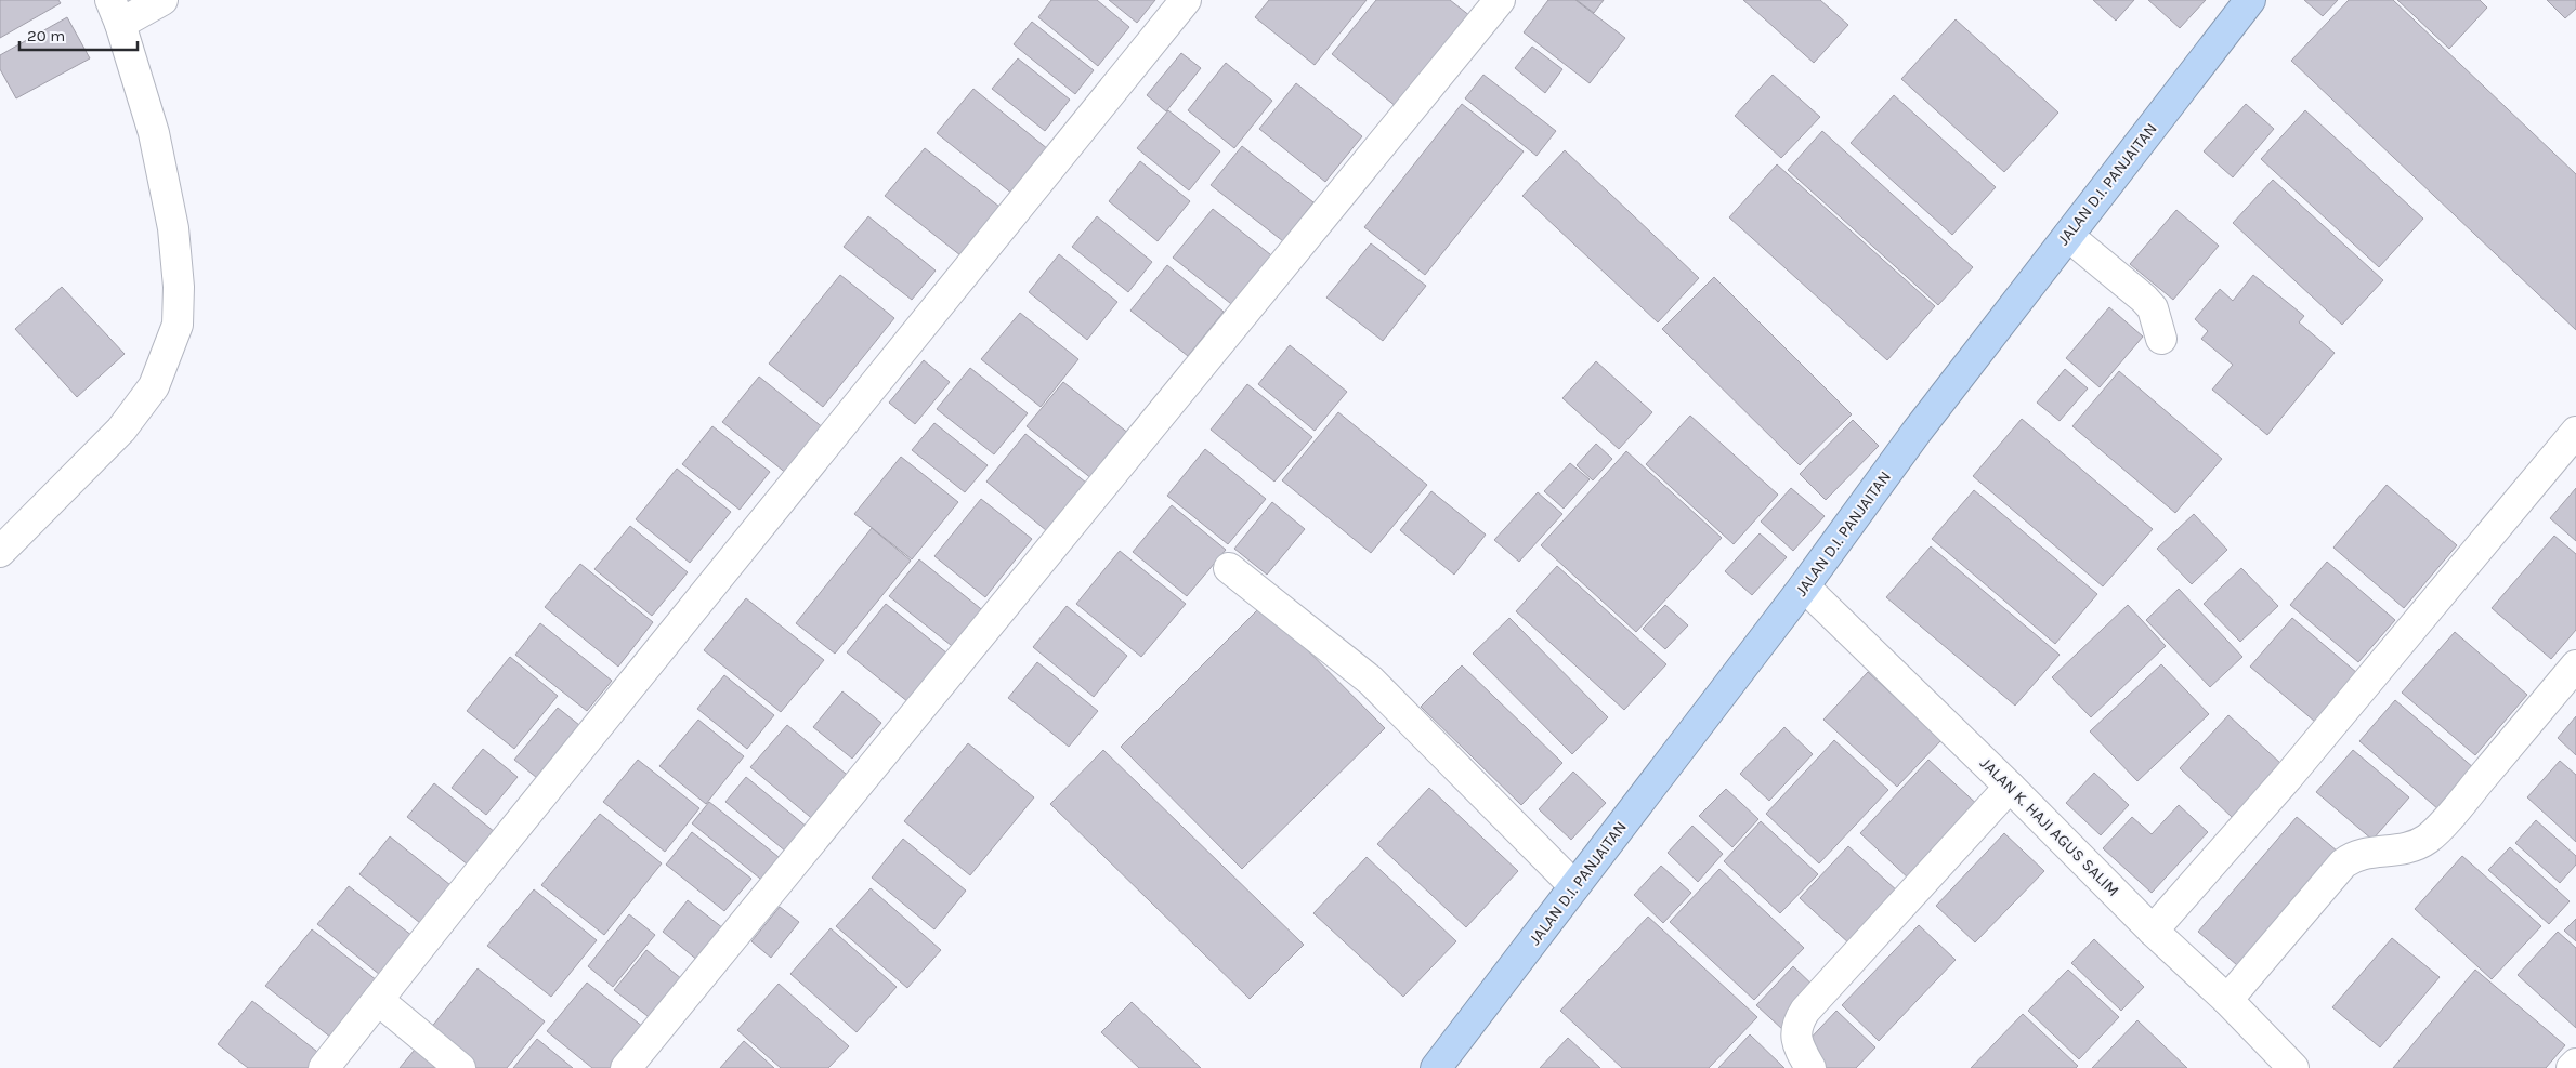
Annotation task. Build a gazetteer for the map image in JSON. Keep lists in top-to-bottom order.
{
  "streets": {
    "highway": ["JALAN D.I. PANJAITAN"],
    "street": ["JALAN K. HAJI AGUS SALIM"]
  },
  "crossings": [
    ["JALAN D.I. PANJAITAN", "JALAN K. HAJI AGUS SALIM"]
  ],
  "scale_bar": "20 m"
}
